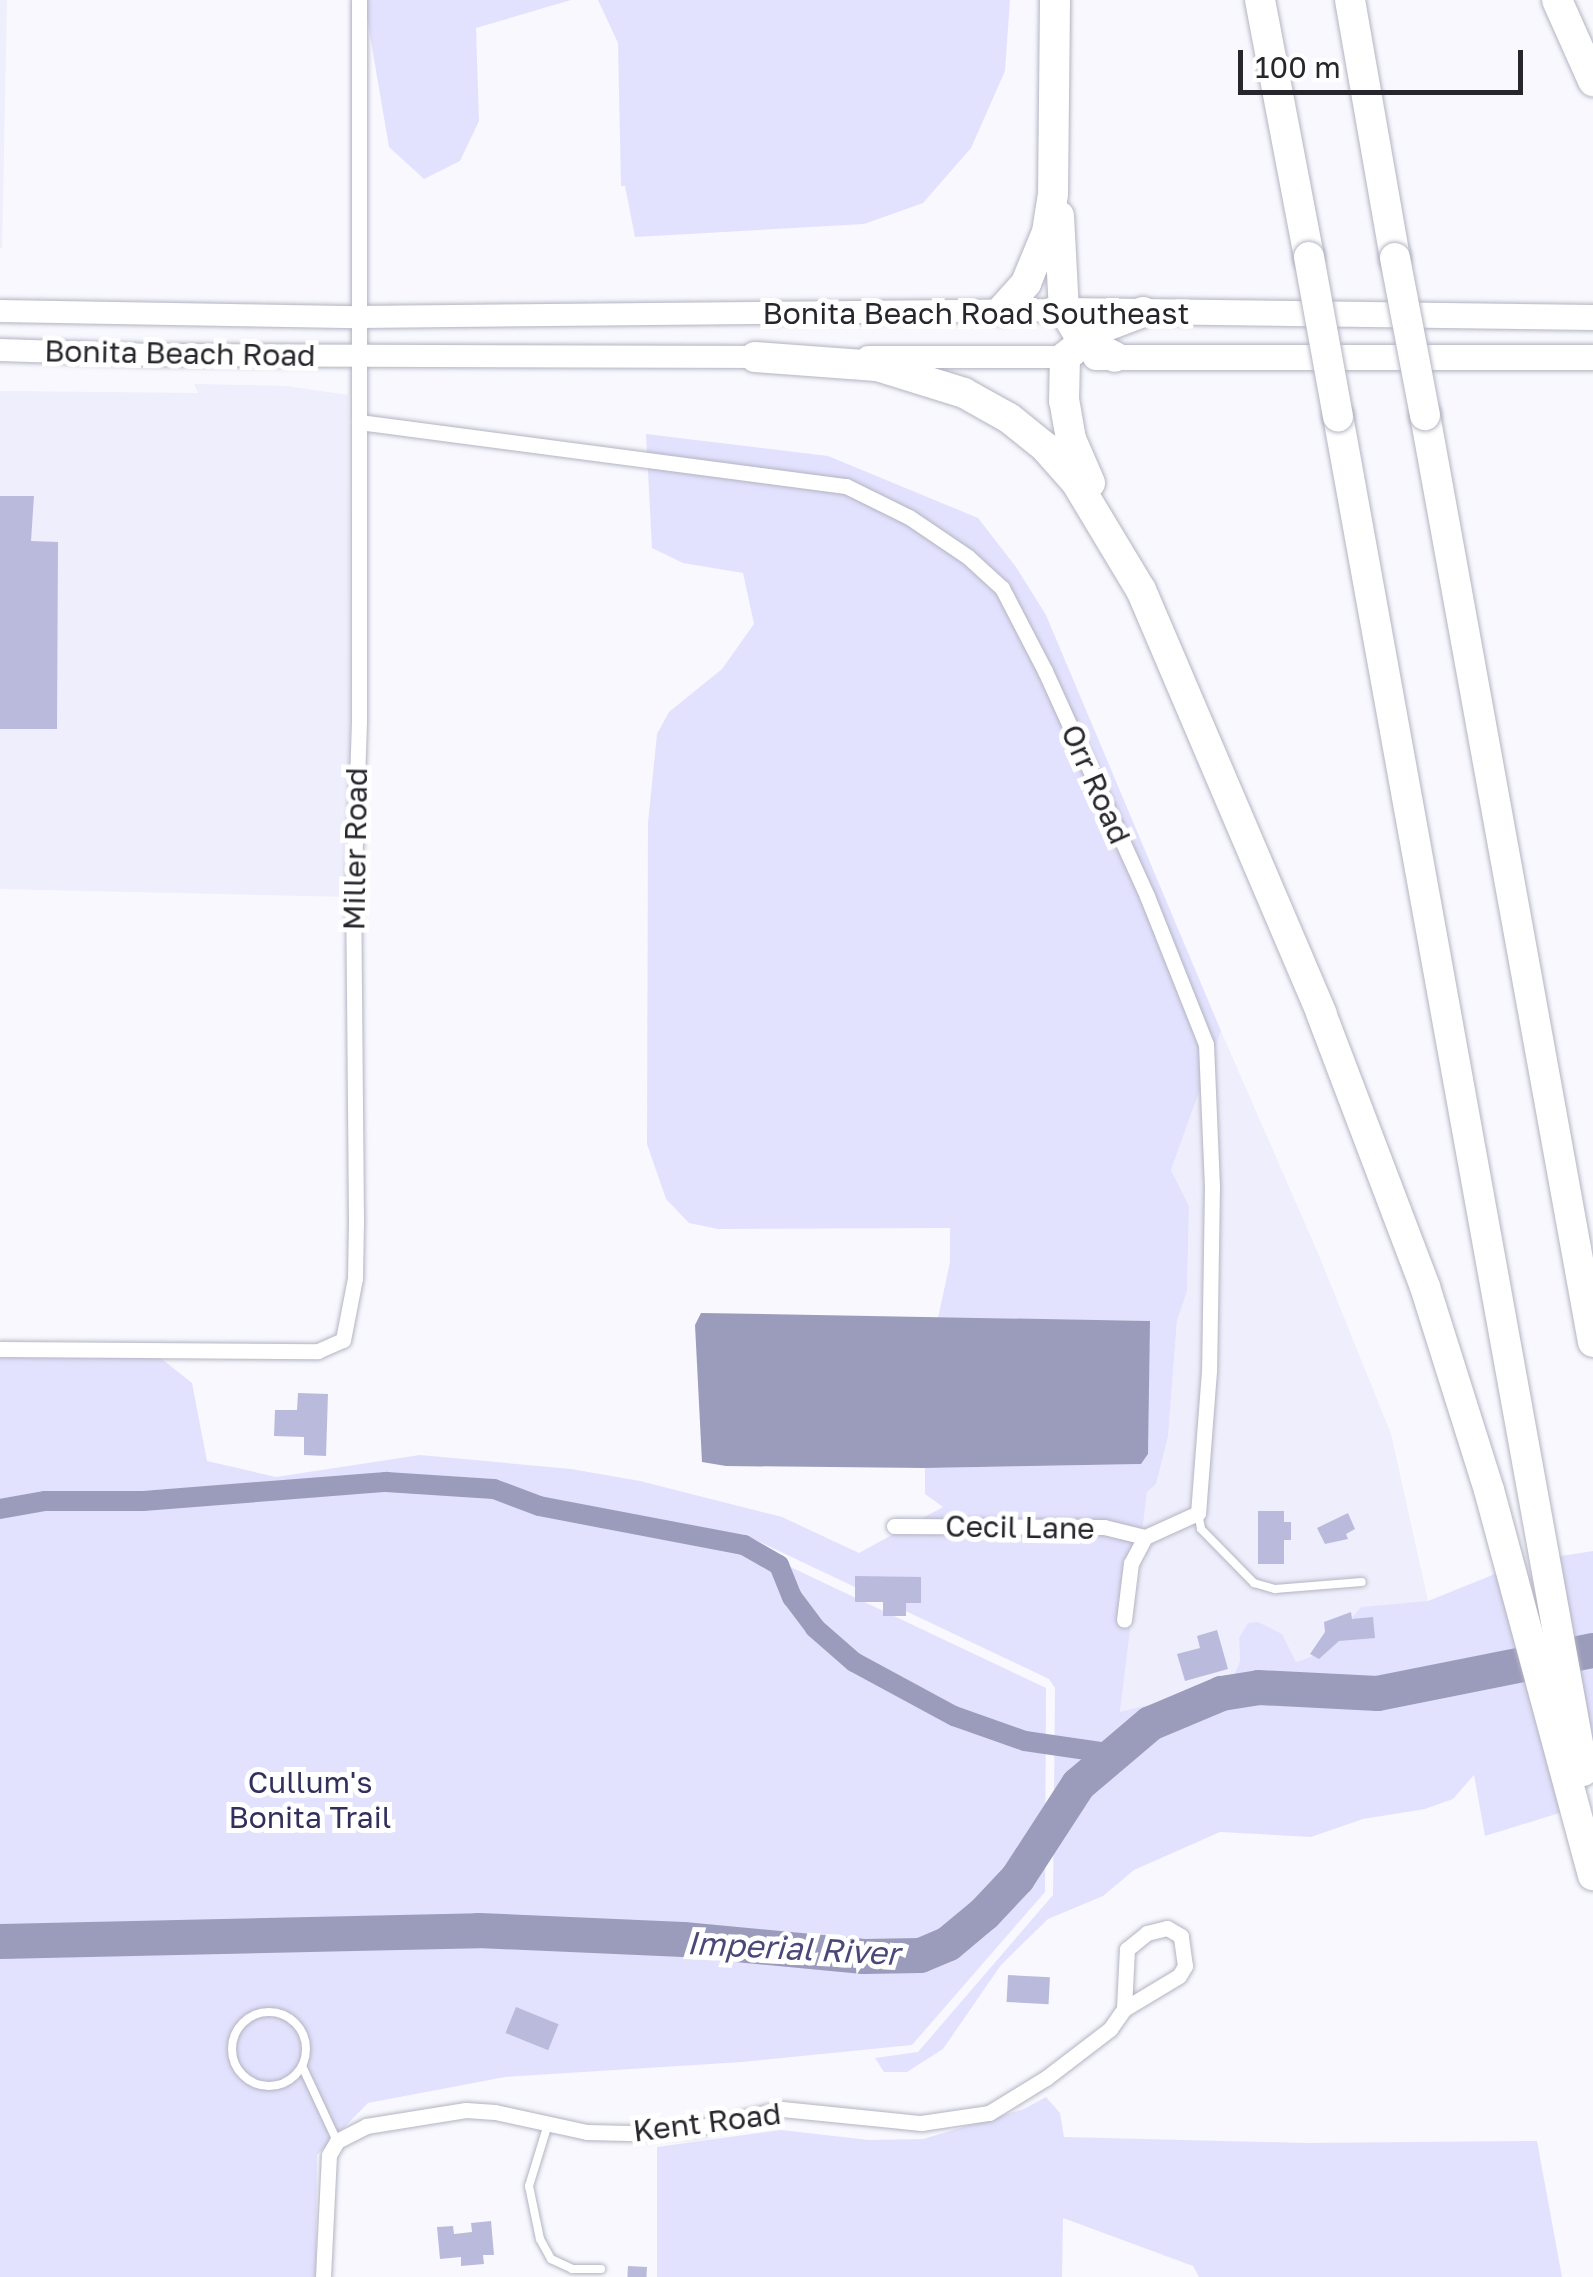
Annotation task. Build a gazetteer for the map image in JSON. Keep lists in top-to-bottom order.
{
  "streets": {
    "main road": ["Bonita Beach Road Southeast"],
    "street": [
      "Bonita Beach Road",
      "Orr Road",
      "Miller Road",
      "Cecil Lane",
      "Kent Road"
    ]
  },
  "crossings": [
    ["Bonita Beach Road Southeast", "Bonita Beach Road"],
    ["Bonita Beach Road Southeast", "Miller Road"],
    ["Bonita Beach Road", "Miller Road"],
    ["Orr Road", "Miller Road"]
  ],
  "water": ["Imperial River"],
  "parks": ["Cullum's Bonita Trail"],
  "scale_bar": "100 m"
}
